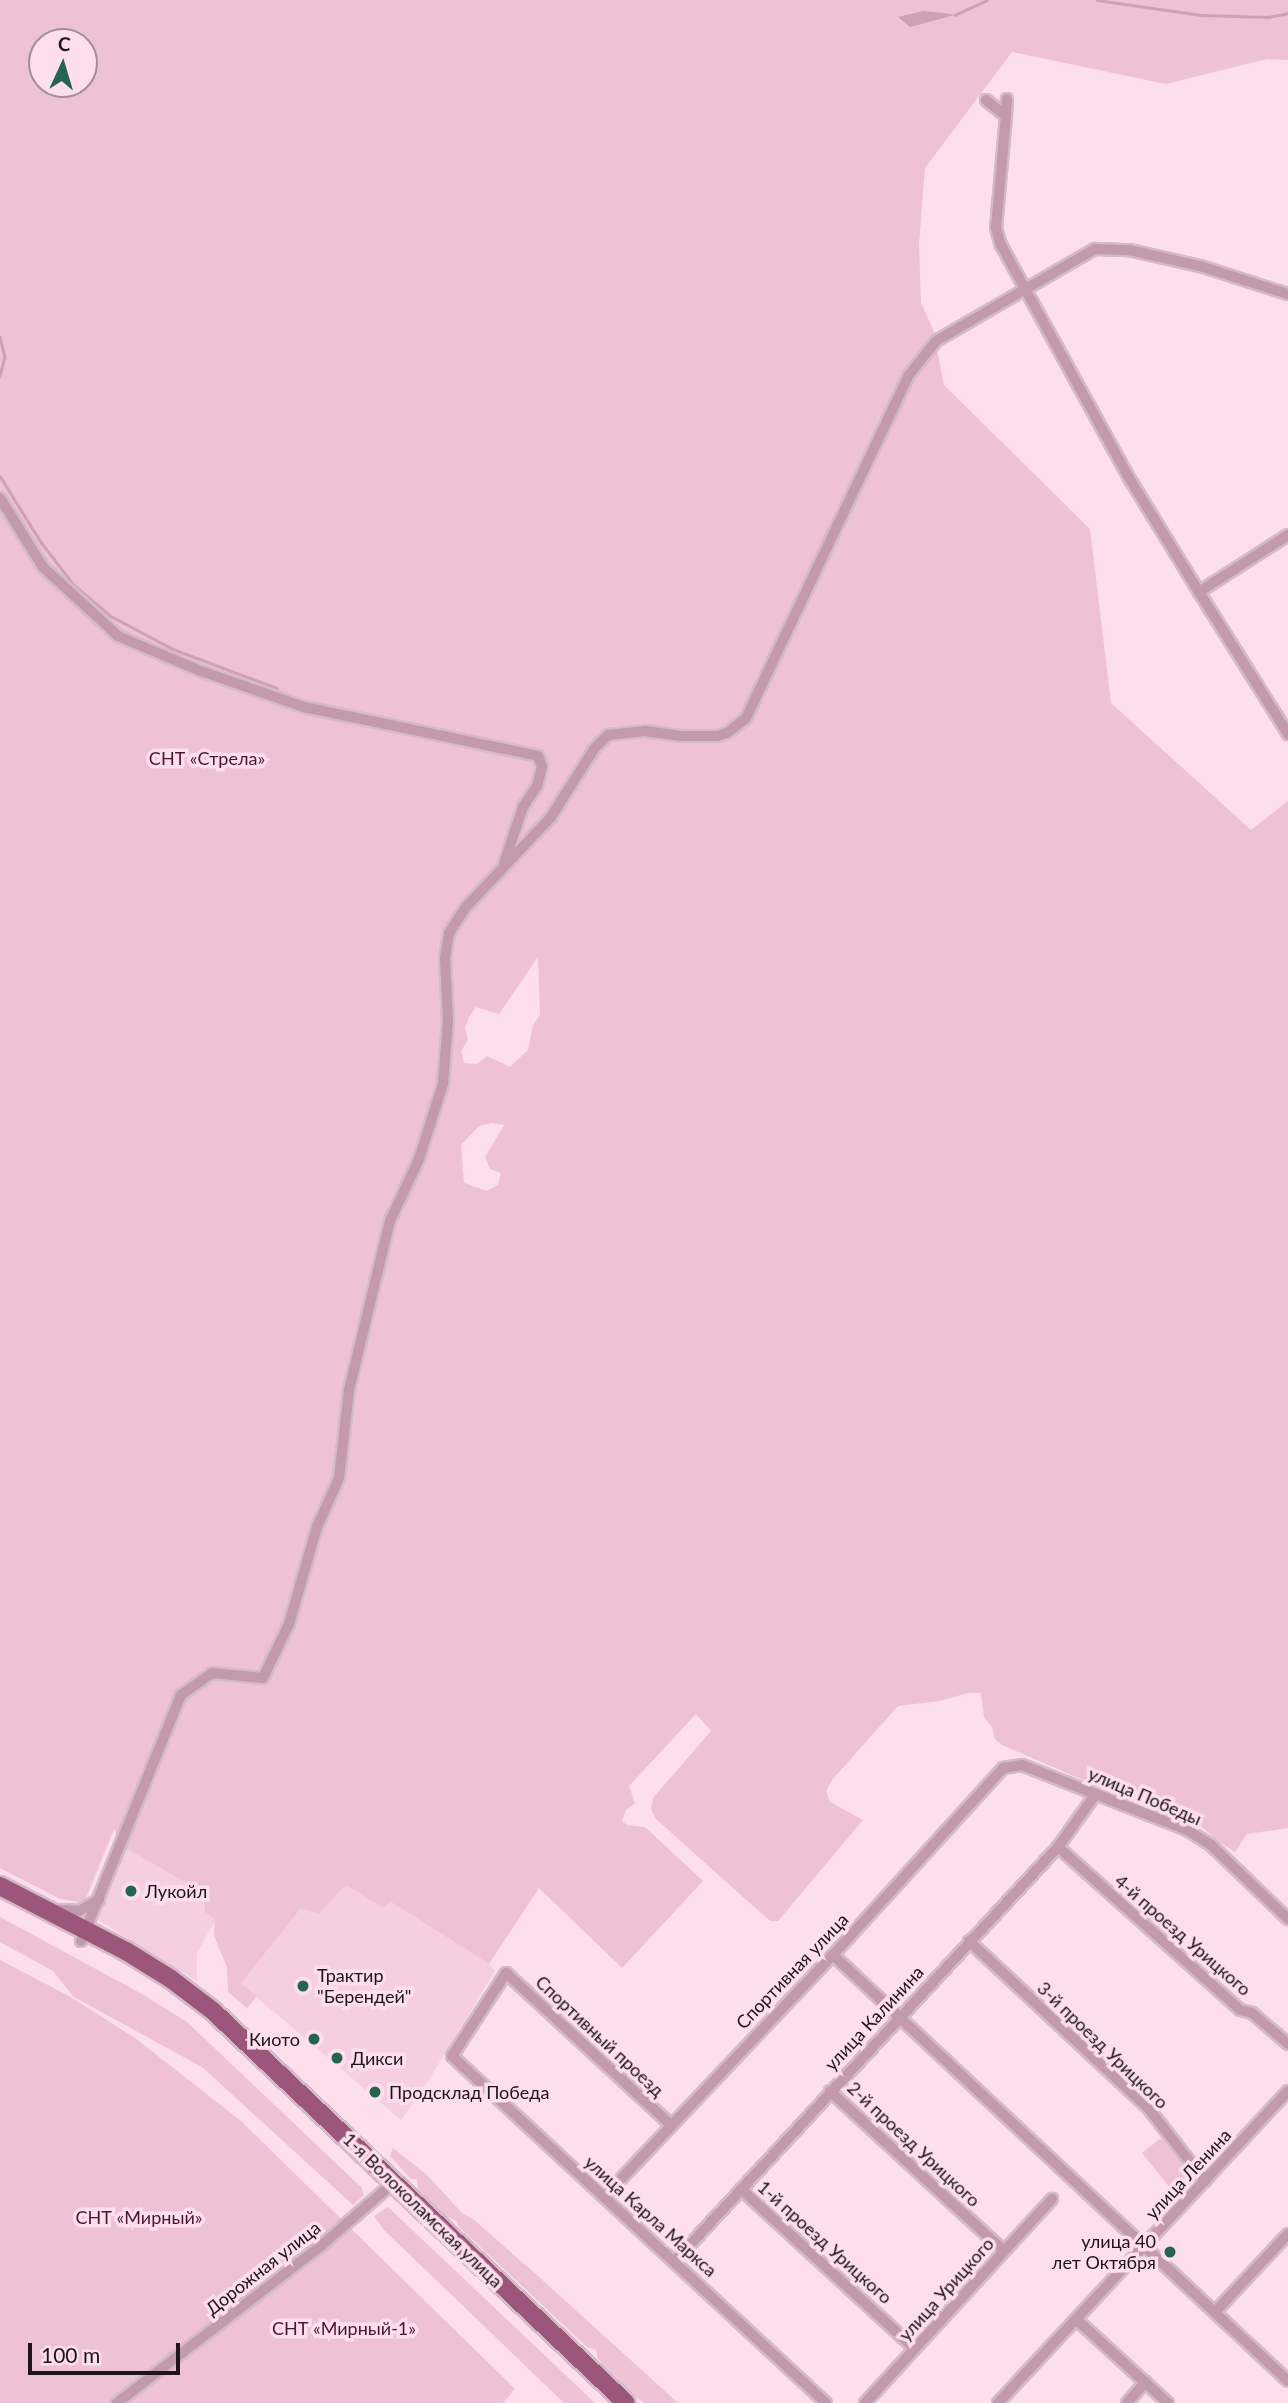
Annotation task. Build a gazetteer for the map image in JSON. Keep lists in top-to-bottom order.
{
  "streets": {
    "main road": ["1-я Волоколамская улица"],
    "street": [
      "улица Победы",
      "4-й проезд Урицкого",
      "Спортивная улица",
      "улица Калинина",
      "Спортивный проезд",
      "3-й проезд Урицкого",
      "2-й проезд Урицкого",
      "улица Ленина",
      "улица Карла Маркса",
      "1-й проезд Урицкого",
      "Дорожная улица",
      "улица Урицкого"
    ]
  },
  "crossings": [
    ["улица Победы", "Спортивная улица"],
    ["улица Победы", "улица Калинина"],
    ["4-й проезд Урицкого", "улица Калинина"],
    ["Спортивная улица", "Спортивный проезд"],
    ["Спортивная улица", "улица Карла Маркса"],
    ["улица Калинина", "3-й проезд Урицкого"],
    ["улица Калинина", "2-й проезд Урицкого"],
    ["улица Калинина", "улица Карла Маркса"],
    ["улица Калинина", "1-й проезд Урицкого"],
    ["Спортивный проезд", "улица Карла Маркса"],
    ["3-й проезд Урицкого", "улица Ленина"],
    ["2-й проезд Урицкого", "улица Урицкого"],
    ["1-я Волоколамская улица", "Дорожная улица"],
    ["1-й проезд Урицкого", "улица Урицкого"]
  ],
  "parks": ["СНТ «Стрела»", "СНТ «Мирный»", "СНТ «Мирный-1»"],
  "places": [
    "Лукойл",
    "Трактир \"Берендей\"",
    "Киото",
    "Дикси",
    "Продсклад Победа",
    "улица 40 лет Октября"
  ],
  "scale_bar": "100 m",
  "north": "top"
}
